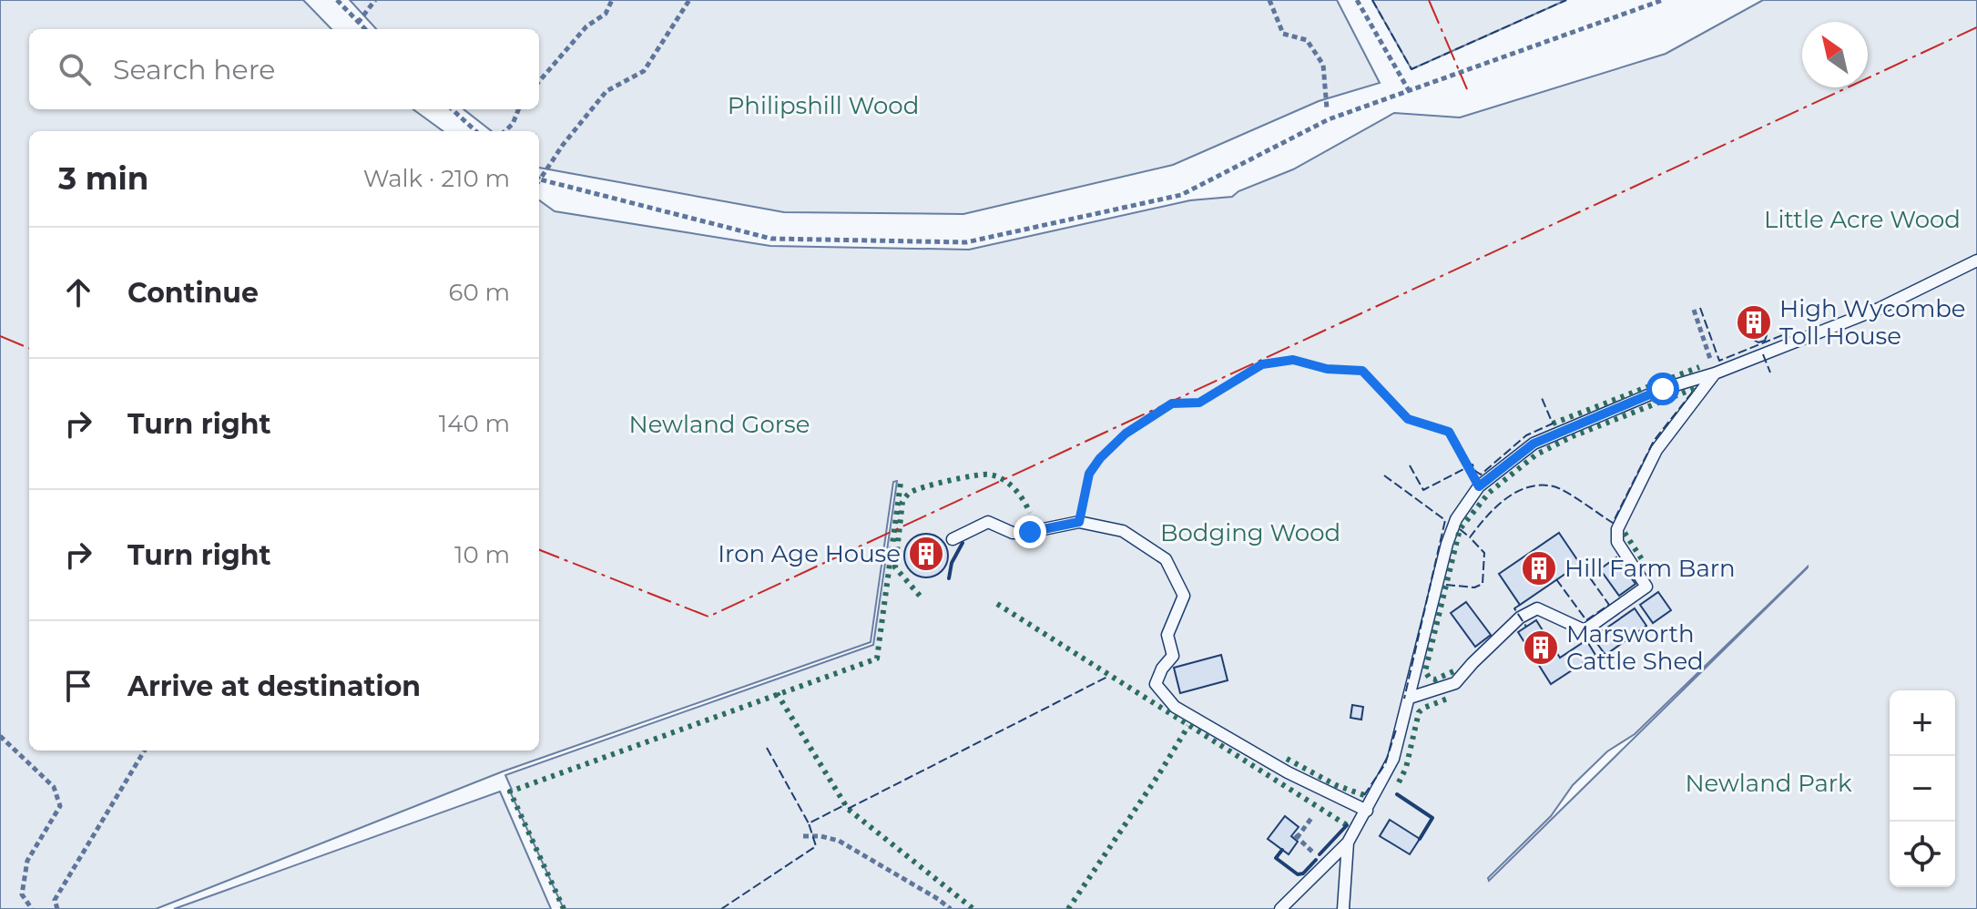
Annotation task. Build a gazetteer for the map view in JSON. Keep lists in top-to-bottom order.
{
  "parks": [
    "Philipshill Wood",
    "Little Acre Wood",
    "Newland Gorse",
    "Bodging Wood",
    "Newland Park"
  ],
  "places": {
    "building": [
      "High Wycombe Toll House",
      "Iron Age House",
      "Hill Farm Barn",
      "Marsworth Cattle Shed"
    ]
  },
  "north": "top left",
  "page": {
    "search": "Search here",
    "heading": ["3 min", "Walk · 210 m"],
    "list": [
      ["Continue", "60 m"],
      ["Turn right", "140 m"],
      ["Turn right", "10 m"],
      "Arrive at destination"
    ],
    "map_buttons": ["+", "−"]
  }
}
